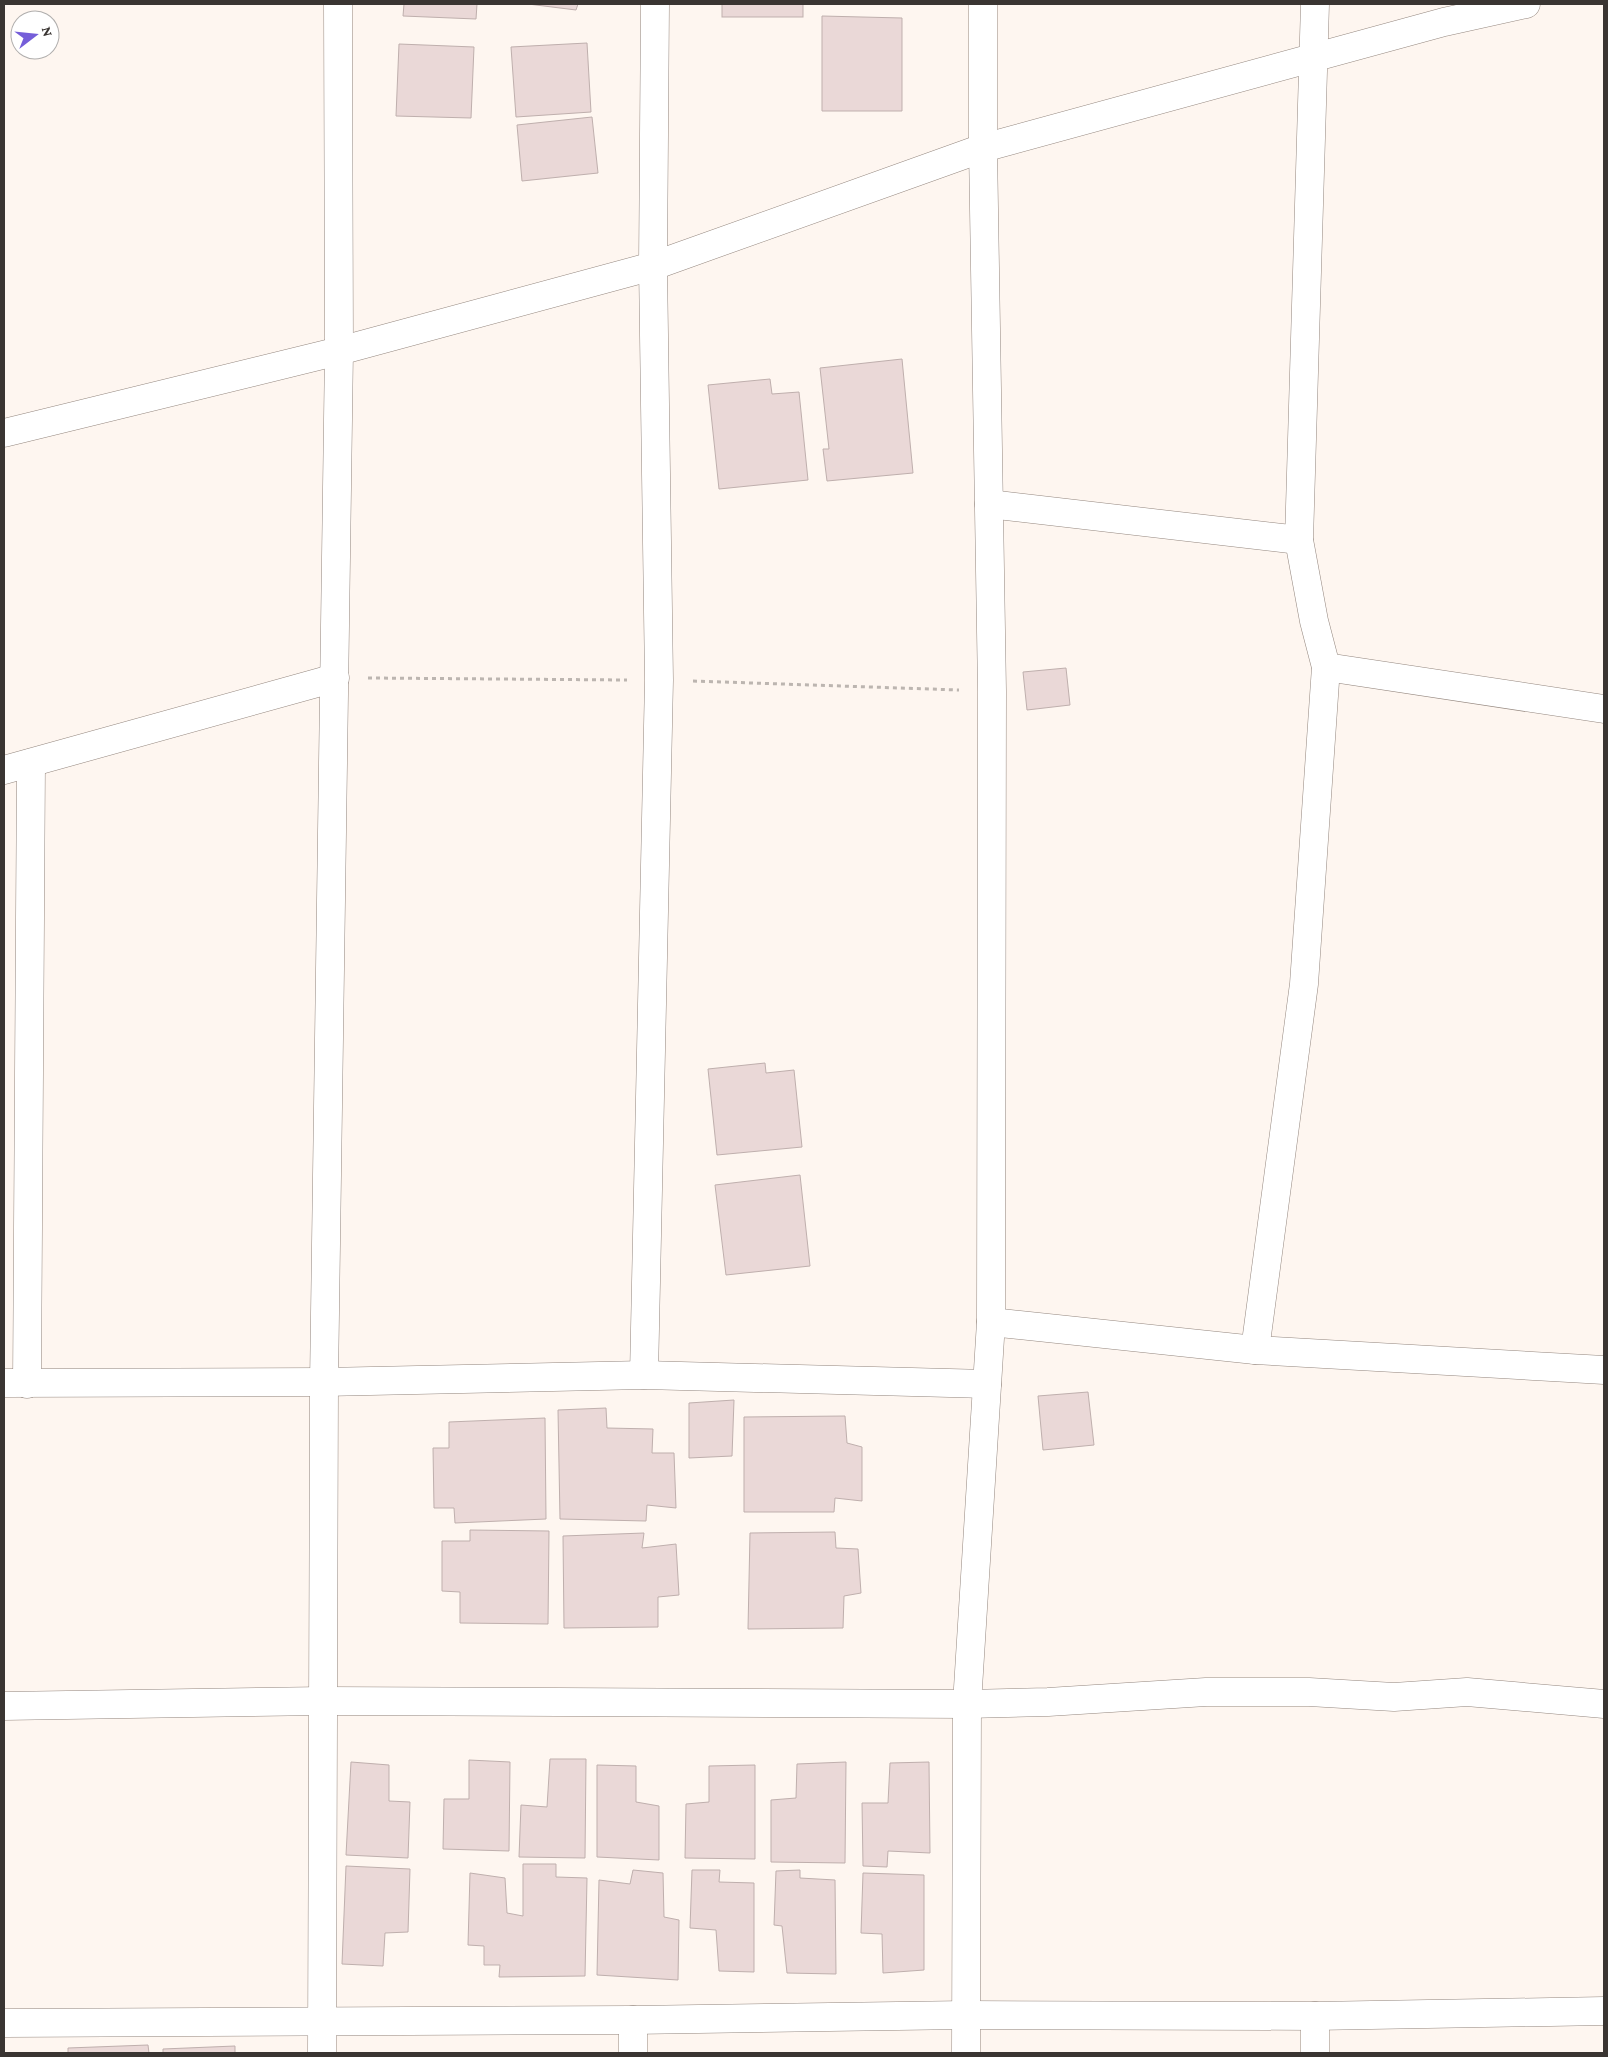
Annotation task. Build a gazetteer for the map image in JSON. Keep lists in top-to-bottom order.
{
  "north": "right"
}
